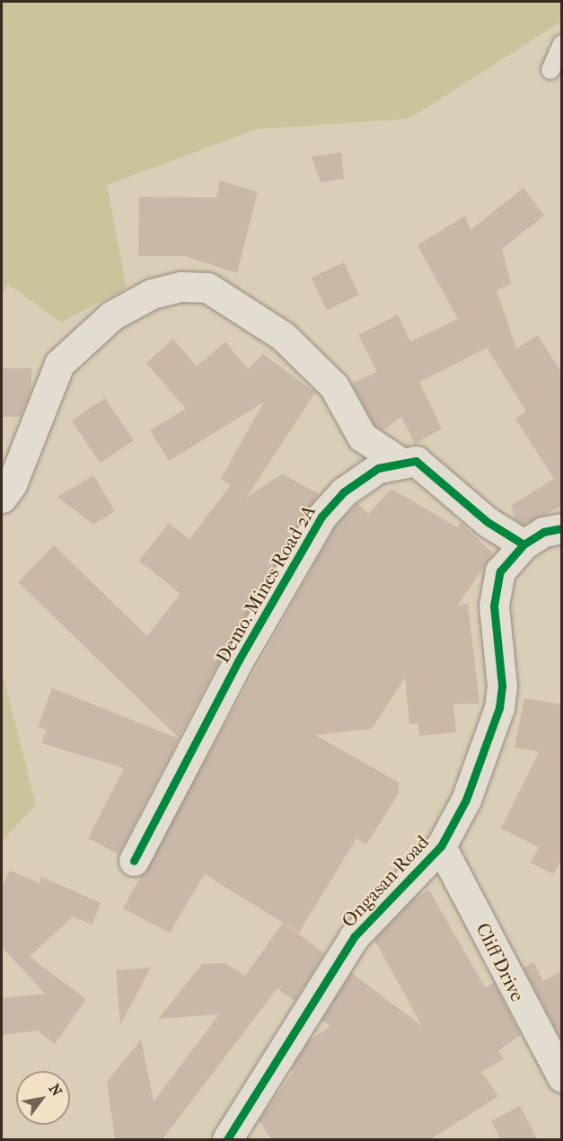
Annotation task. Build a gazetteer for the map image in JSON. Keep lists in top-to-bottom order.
{
  "streets": {
    "street": ["Demo. Mines Road 2A", "Ongasan Road", "Cliff Drive"]
  },
  "crossings": [
    ["Ongasan Road", "Cliff Drive"]
  ],
  "north": "top right"
}
